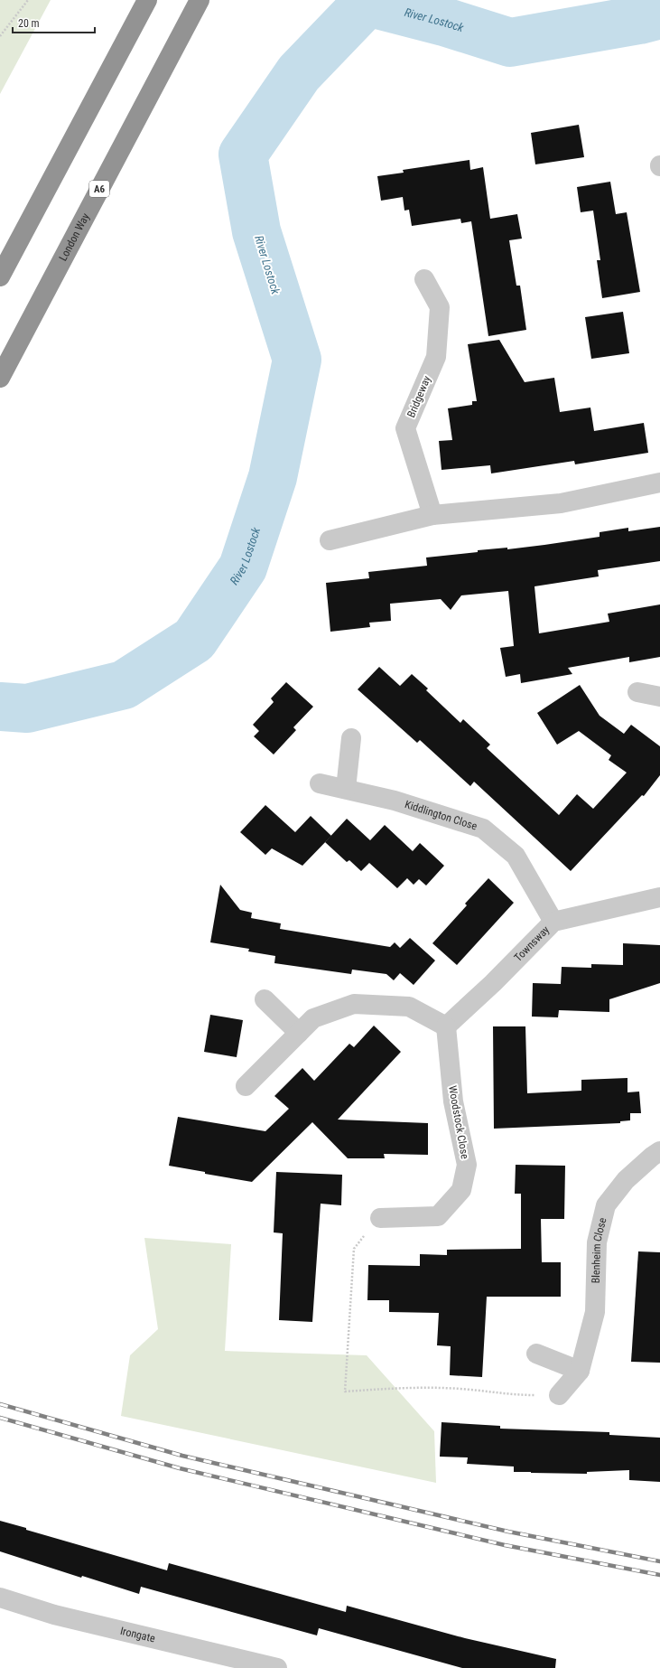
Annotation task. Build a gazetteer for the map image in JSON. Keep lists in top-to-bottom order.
{
  "streets": {
    "highway": ["A6", "London Way"],
    "street": [
      "Bridgeway",
      "Kiddlington Close",
      "Townsway",
      "Woodstock Close",
      "Blenheim Close",
      "Irongate"
    ]
  },
  "crossings": [
    ["Kiddlington Close", "Townsway"],
    ["Townsway", "Woodstock Close"]
  ],
  "water": ["River Lostock"],
  "scale_bar": "20 m"
}
